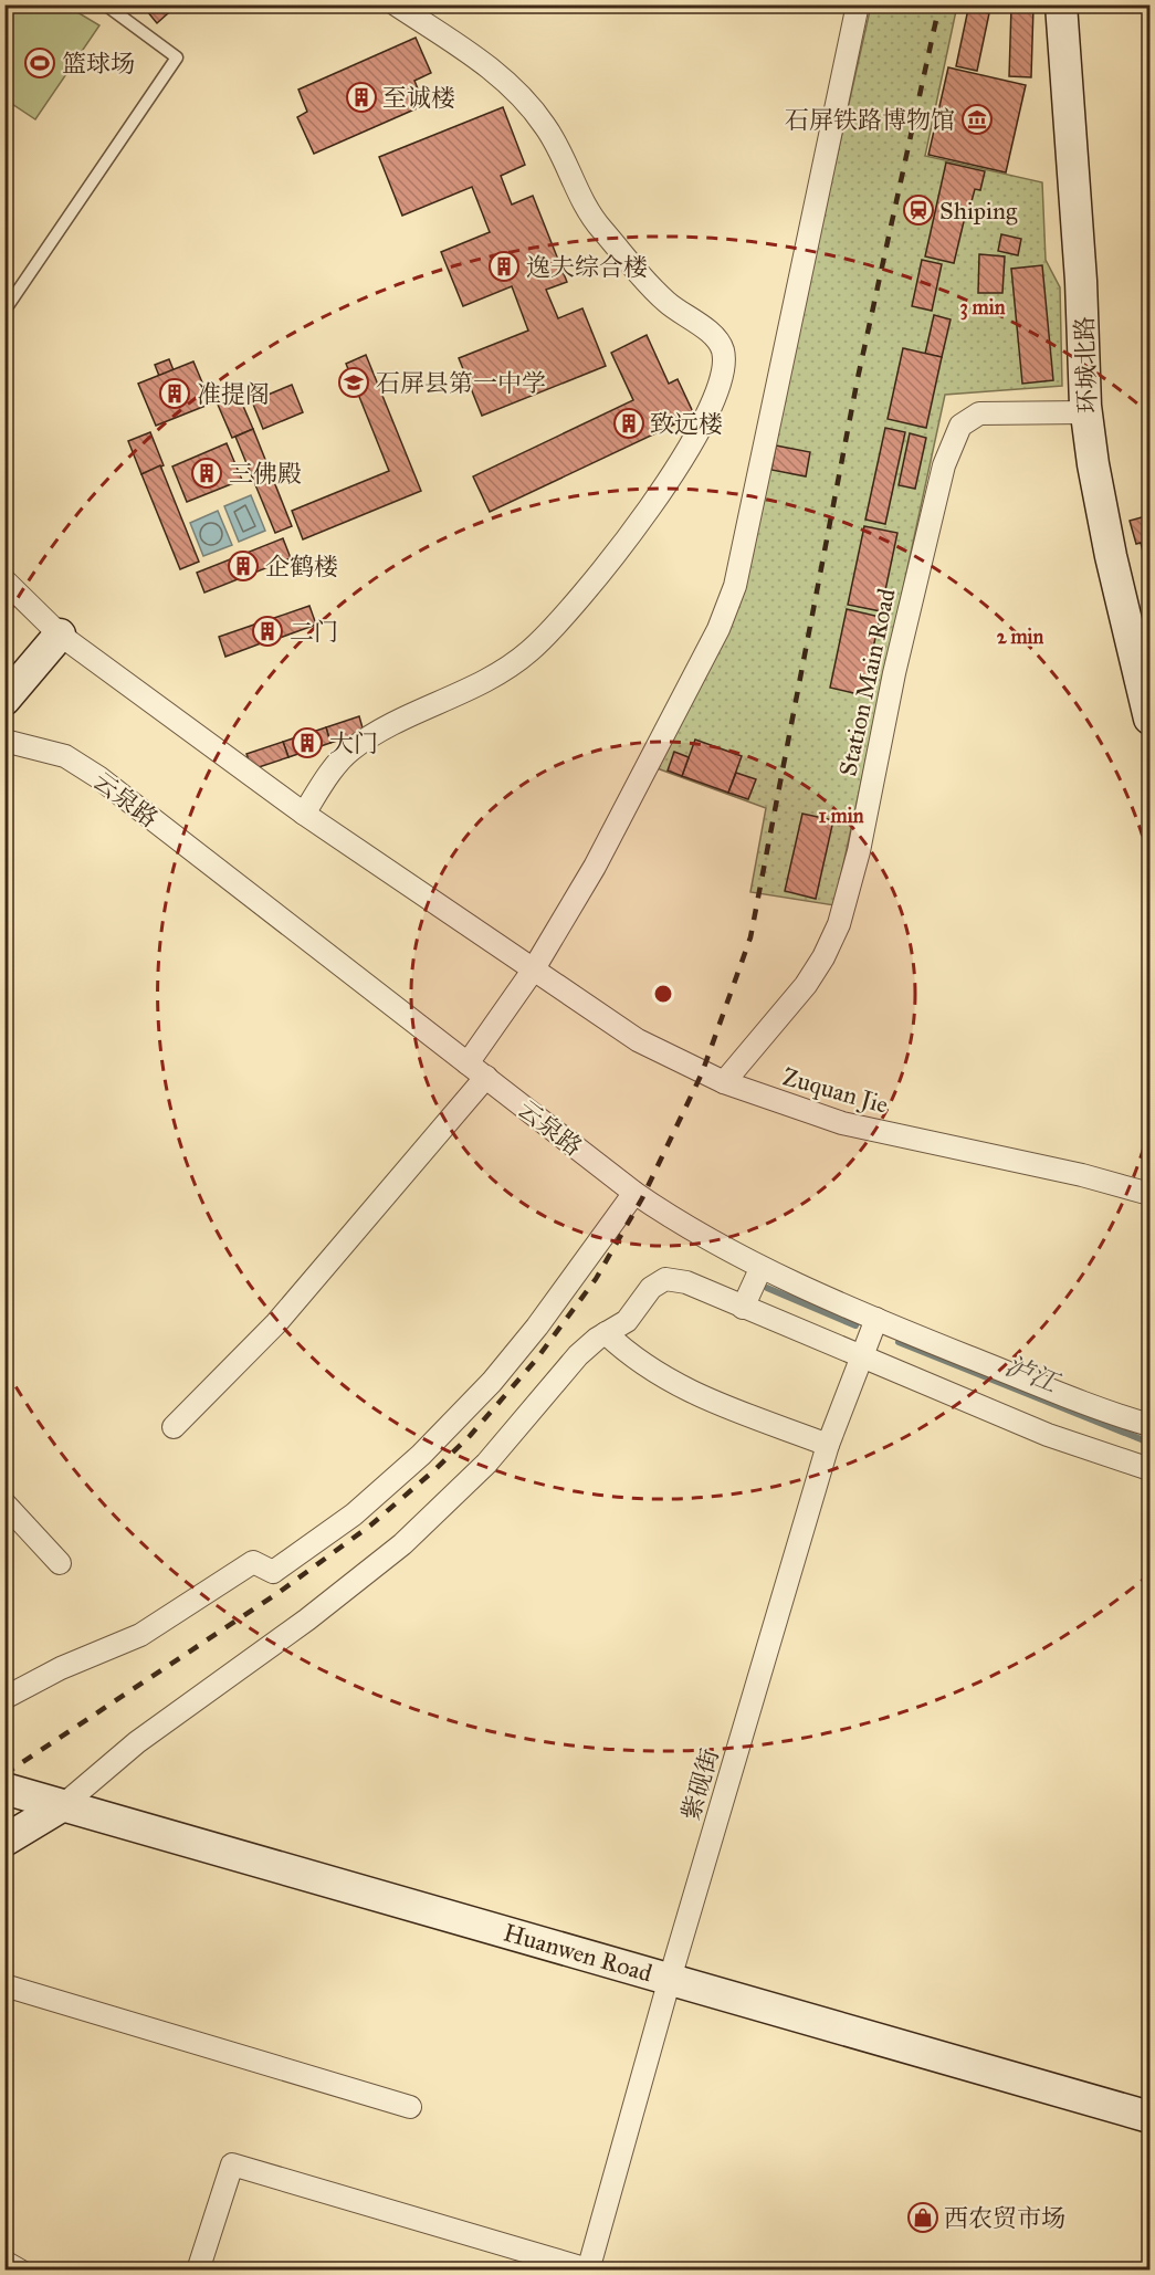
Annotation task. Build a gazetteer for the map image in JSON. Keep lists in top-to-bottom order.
{
  "streets": {
    "main road": ["环城北路", "Huanwen Road"],
    "street": [
      "Station Main Road",
      "云泉路",
      "Zuquan Jie",
      "紫砚街"
    ]
  },
  "crossings": [
    ["环城北路", "Station Main Road"],
    ["Station Main Road", "Zuquan Jie"],
    ["云泉路", "紫砚街"],
    ["紫砚街", "Huanwen Road"]
  ],
  "water": ["泸江"],
  "places": {
    "sports": ["篮球场"],
    "building": [
      "至诚楼",
      "逸夫综合楼",
      "准提阁",
      "致远楼",
      "三佛殿",
      "企鹤楼",
      "二门",
      "大门"
    ],
    "museum": ["石屏铁路博物馆"],
    "station": ["Shiping"],
    "school or university": ["石屏县第一中学"],
    "shop": ["西农贸市场"]
  },
  "rings": ["3 min", "2 min", "1 min"]
}
